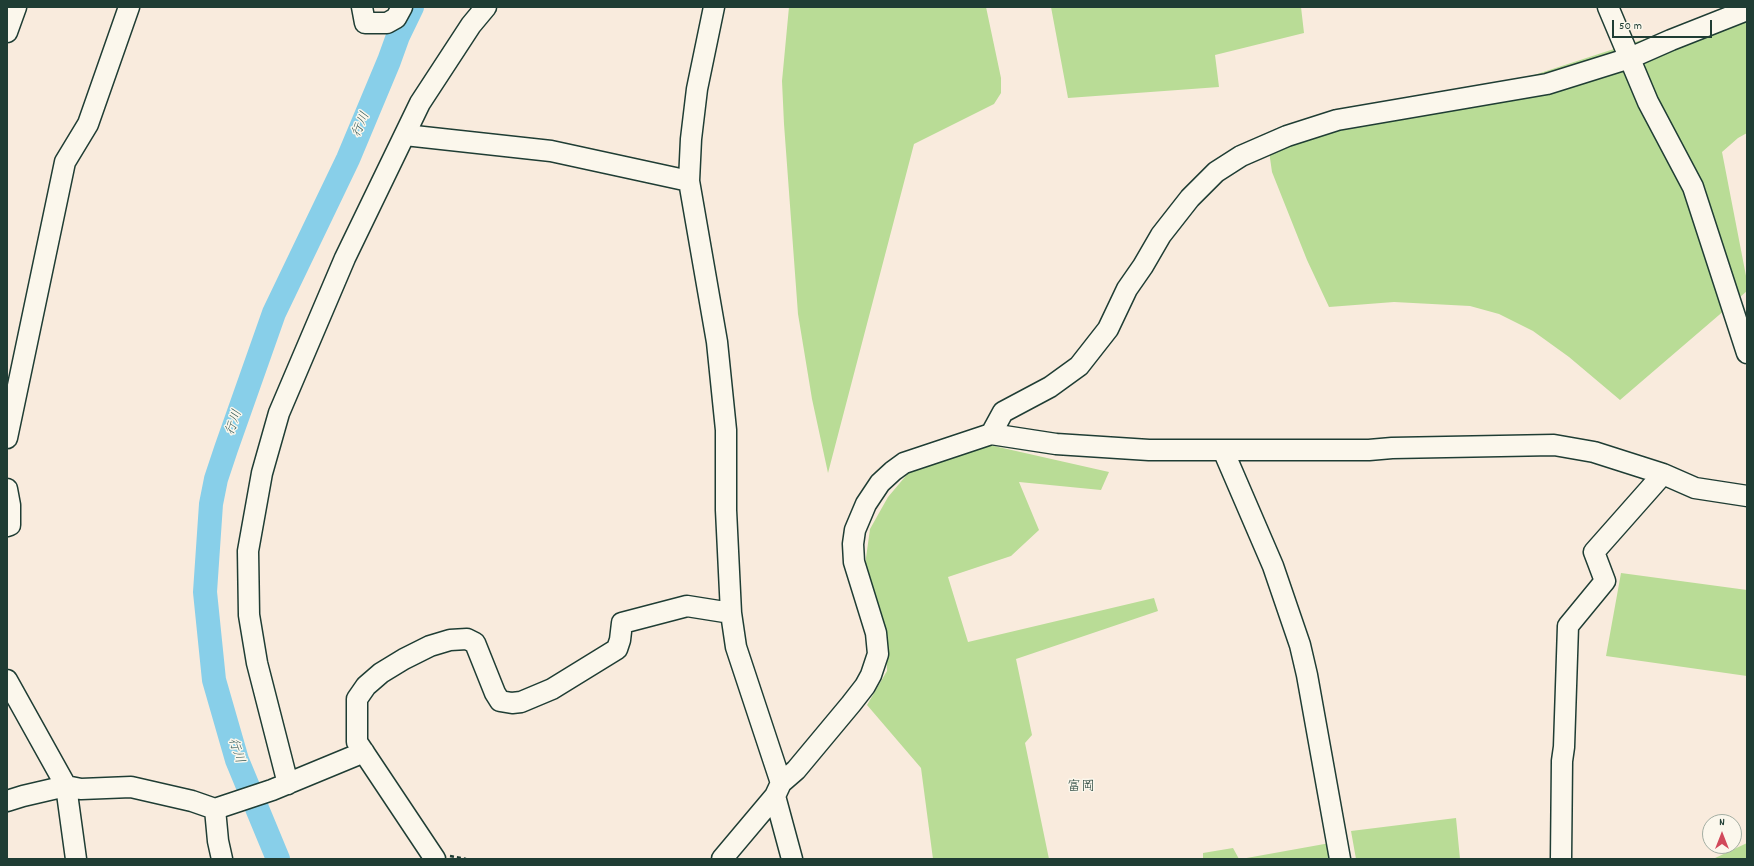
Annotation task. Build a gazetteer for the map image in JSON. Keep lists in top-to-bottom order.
{
  "districts": ["富岡"],
  "water": ["行川"],
  "scale_bar": "50 m",
  "north": "top"
}
